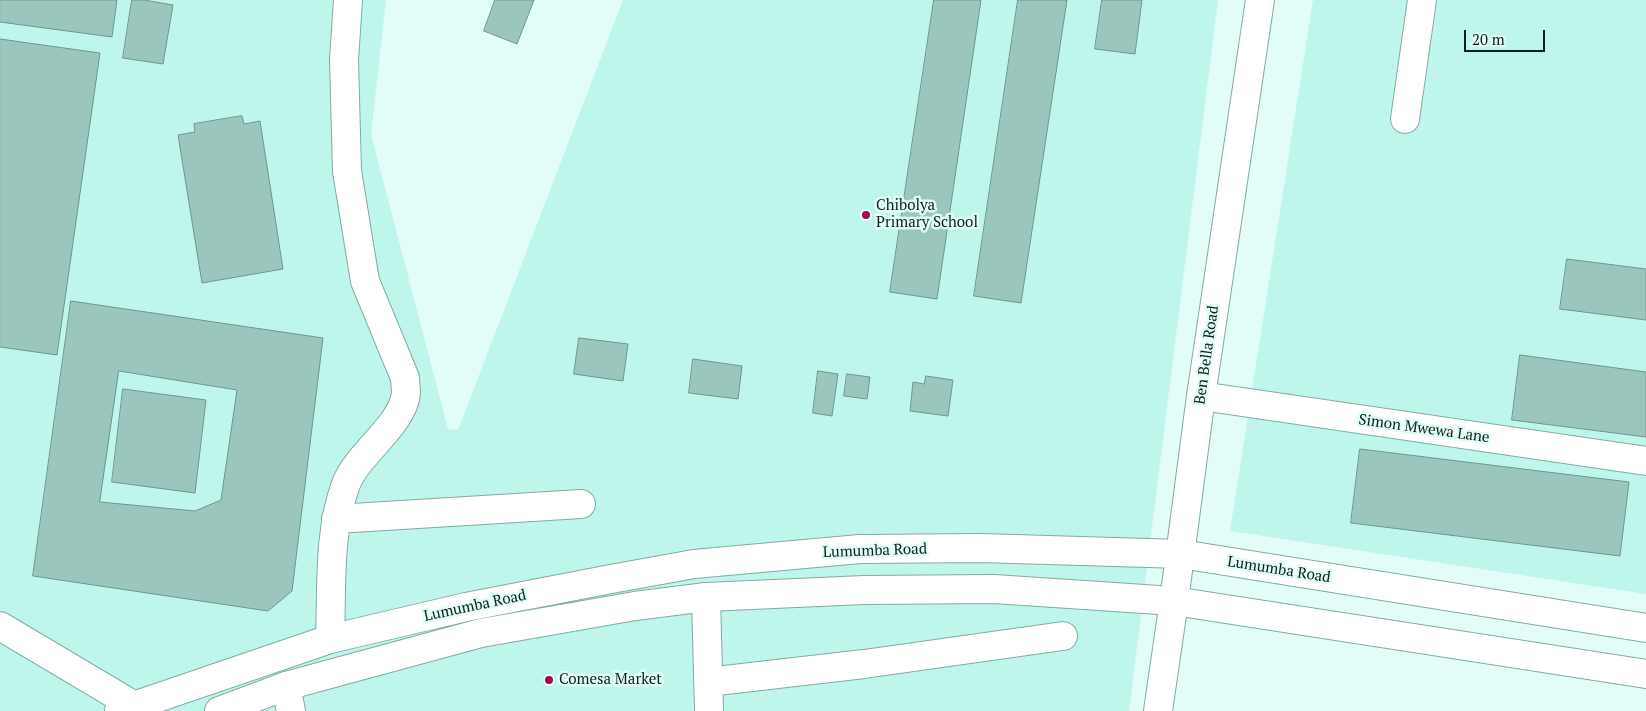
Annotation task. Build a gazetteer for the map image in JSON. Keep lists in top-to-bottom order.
{
  "streets": {
    "main road": ["Ben Bella Road", "Simon Mwewa Lane", "Lumumba Road"]
  },
  "crossings": [
    ["Ben Bella Road", "Simon Mwewa Lane"],
    ["Ben Bella Road", "Lumumba Road"]
  ],
  "places": ["Chibolya Primary School", "Comesa Market"],
  "scale_bar": "20 m"
}
